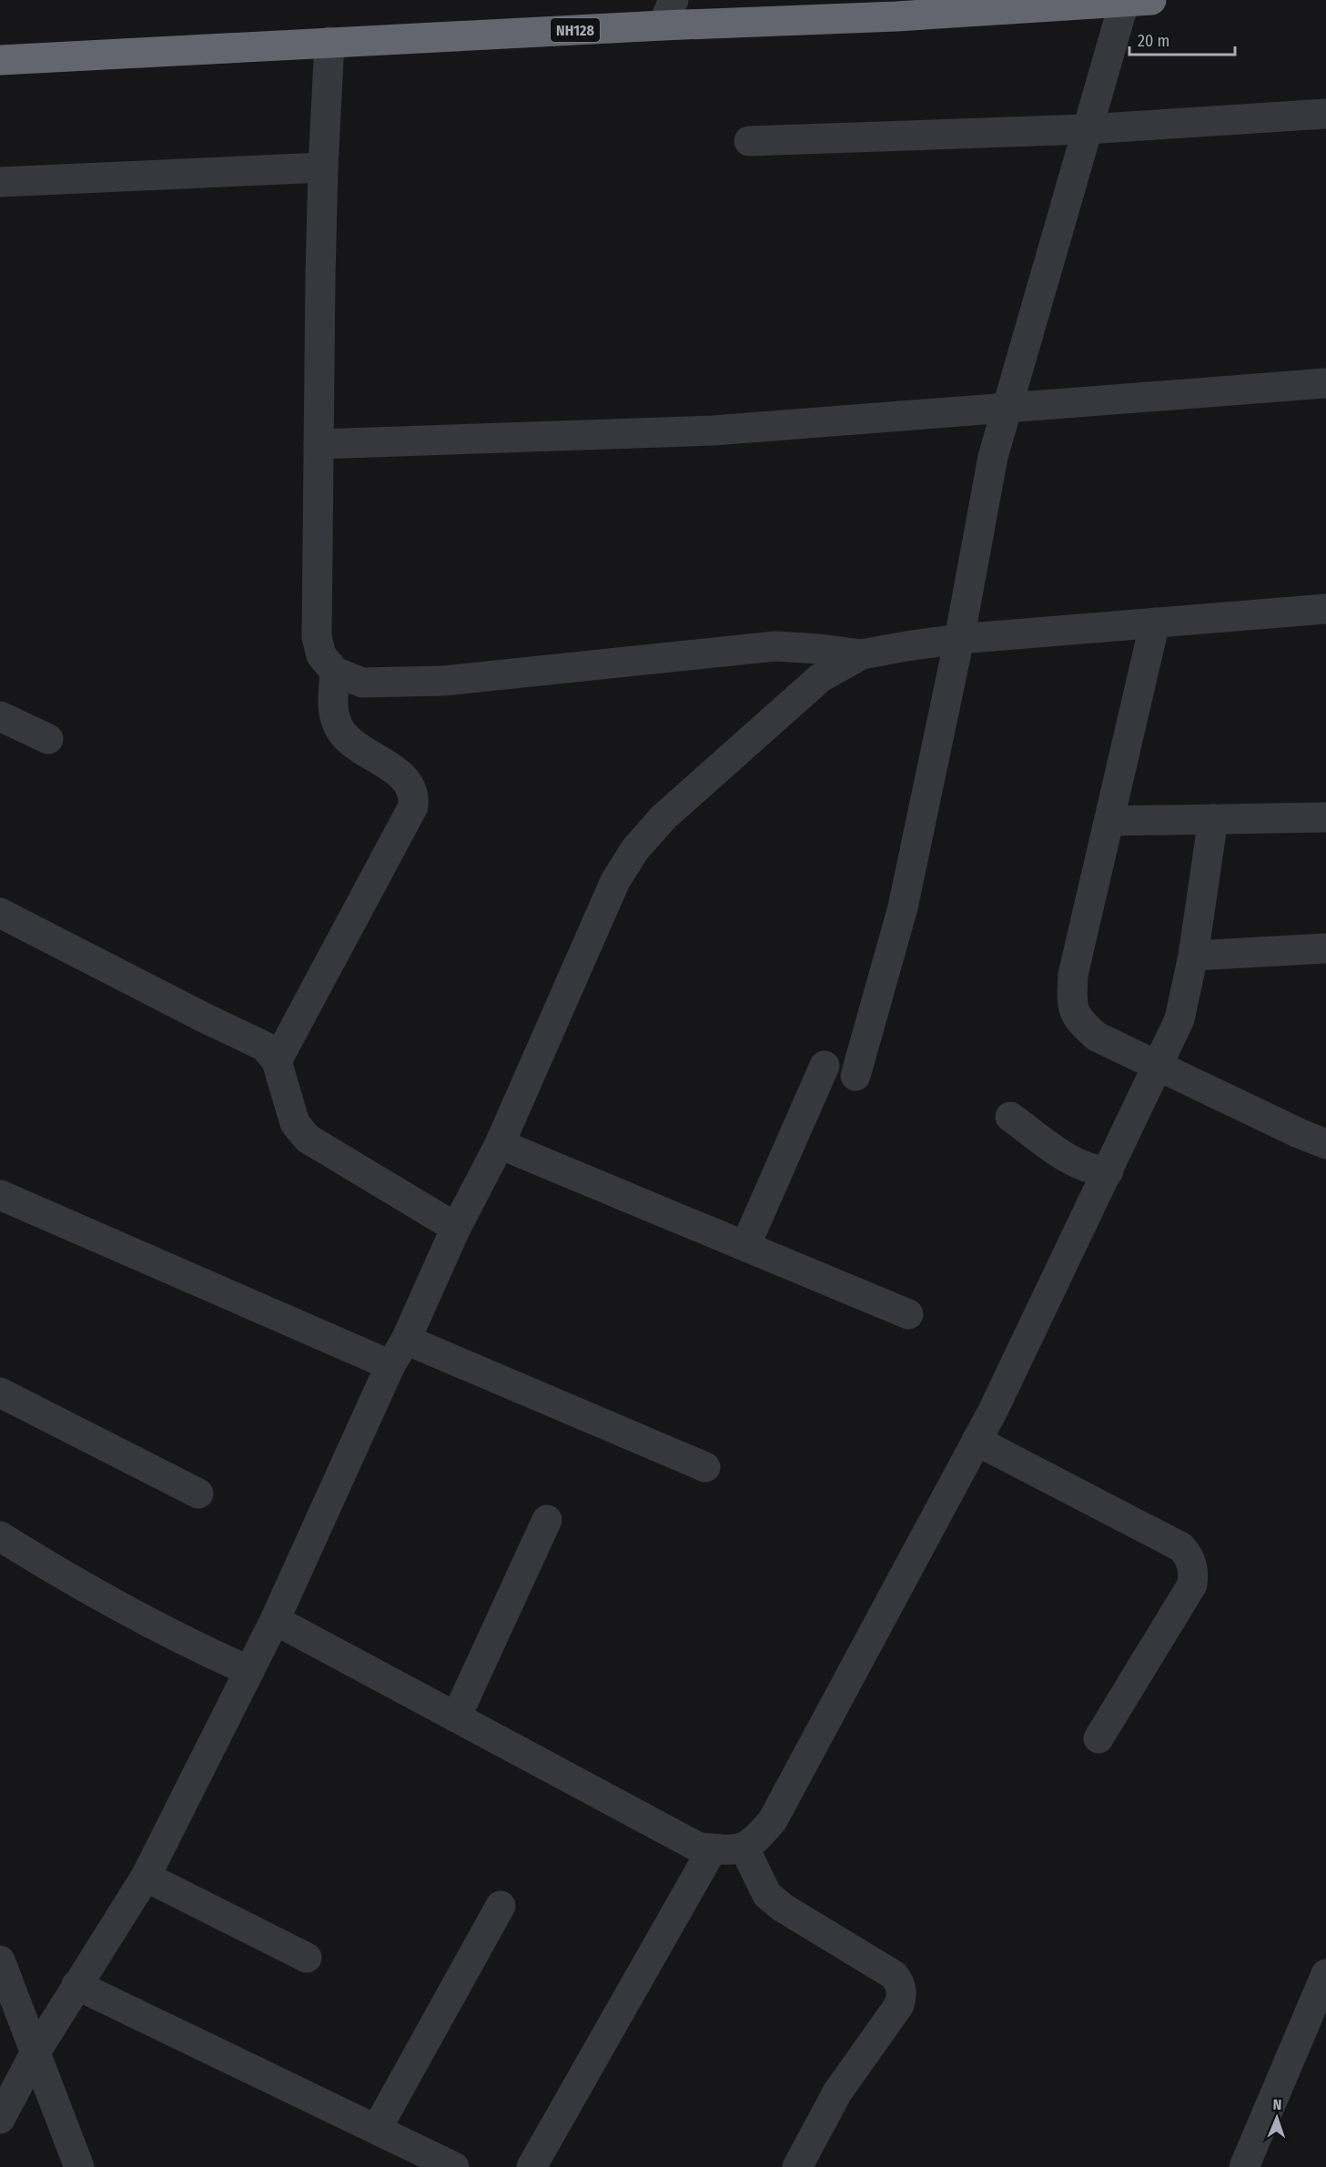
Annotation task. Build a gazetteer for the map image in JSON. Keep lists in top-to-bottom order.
{
  "streets": {
    "highway": ["NH128"]
  },
  "scale_bar": "20 m",
  "north": "top"
}
